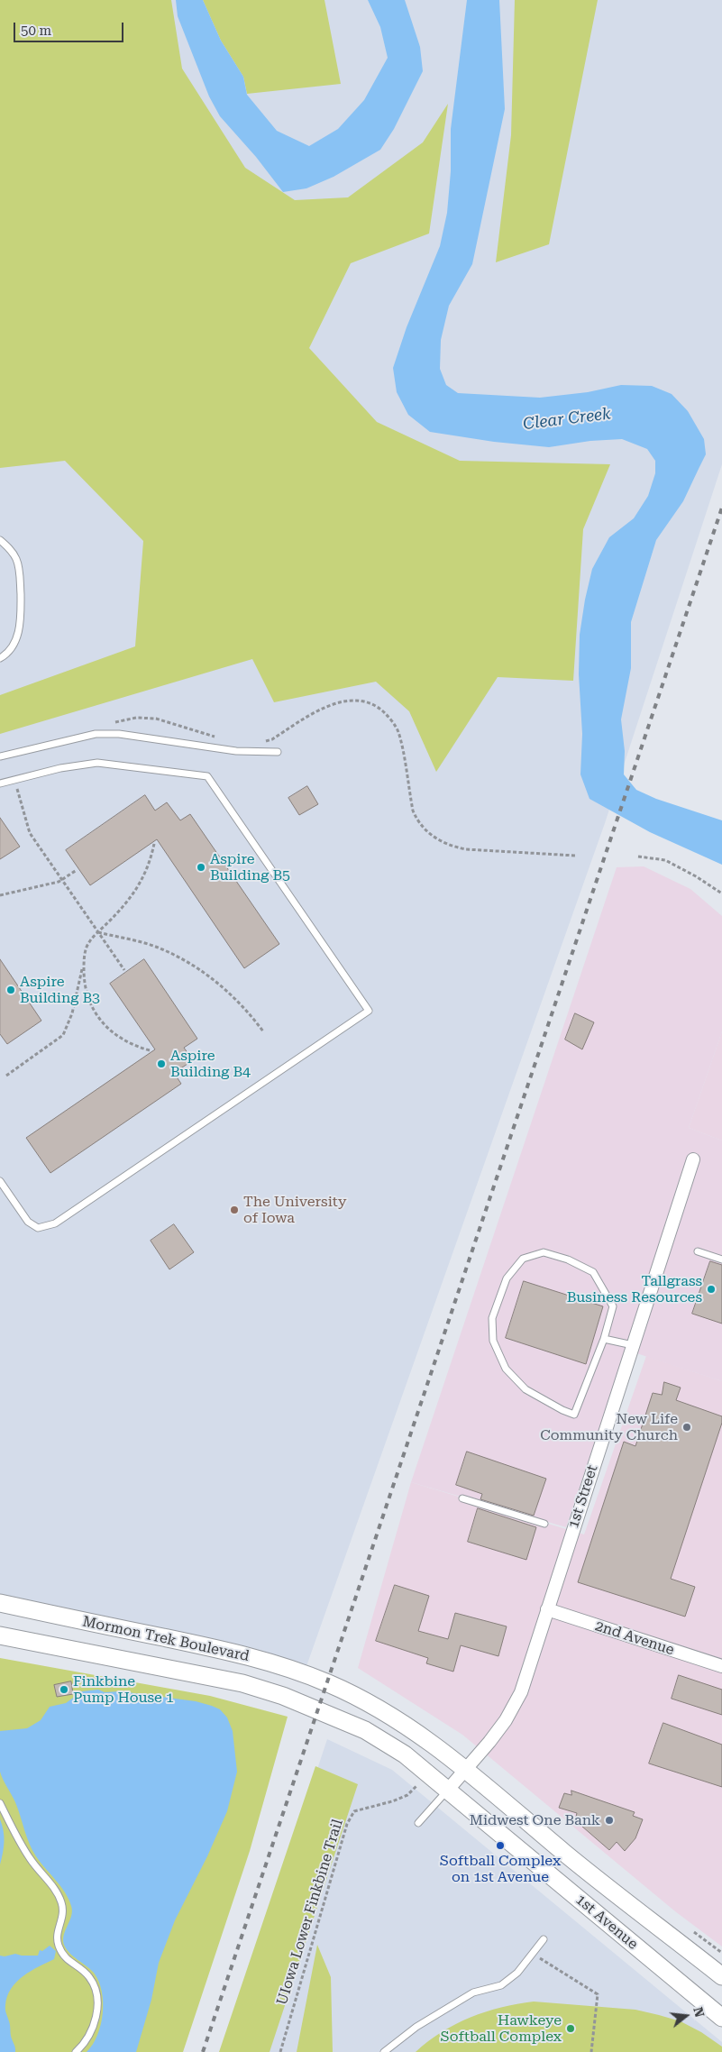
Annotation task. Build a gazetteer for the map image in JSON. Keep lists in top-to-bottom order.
{
  "streets": {
    "main road": ["Mormon Trek Boulevard", "1st Avenue"],
    "street": ["1st Street", "2nd Avenue"],
    "path": ["UIowa Lower Finkbine Trail"]
  },
  "crossings": [
    ["1st Street", "2nd Avenue"],
    ["1st Street", "1st Avenue"],
    ["Mormon Trek Boulevard", "1st Avenue"],
    ["UIowa Lower Finkbine Trail", "1st Avenue"]
  ],
  "water": ["Clear Creek"],
  "places": [
    "Aspire Building B5",
    "Aspire Building B3",
    "Aspire Building B4",
    "The University of Iowa",
    "Tallgrass Business Resources",
    "New Life Community Church",
    "Finkbine Pump House 1",
    "Midwest One Bank",
    "Softball Complex on 1st Avenue",
    "Hawkeye Softball Complex"
  ],
  "scale_bar": "50 m",
  "north": "right"
}
